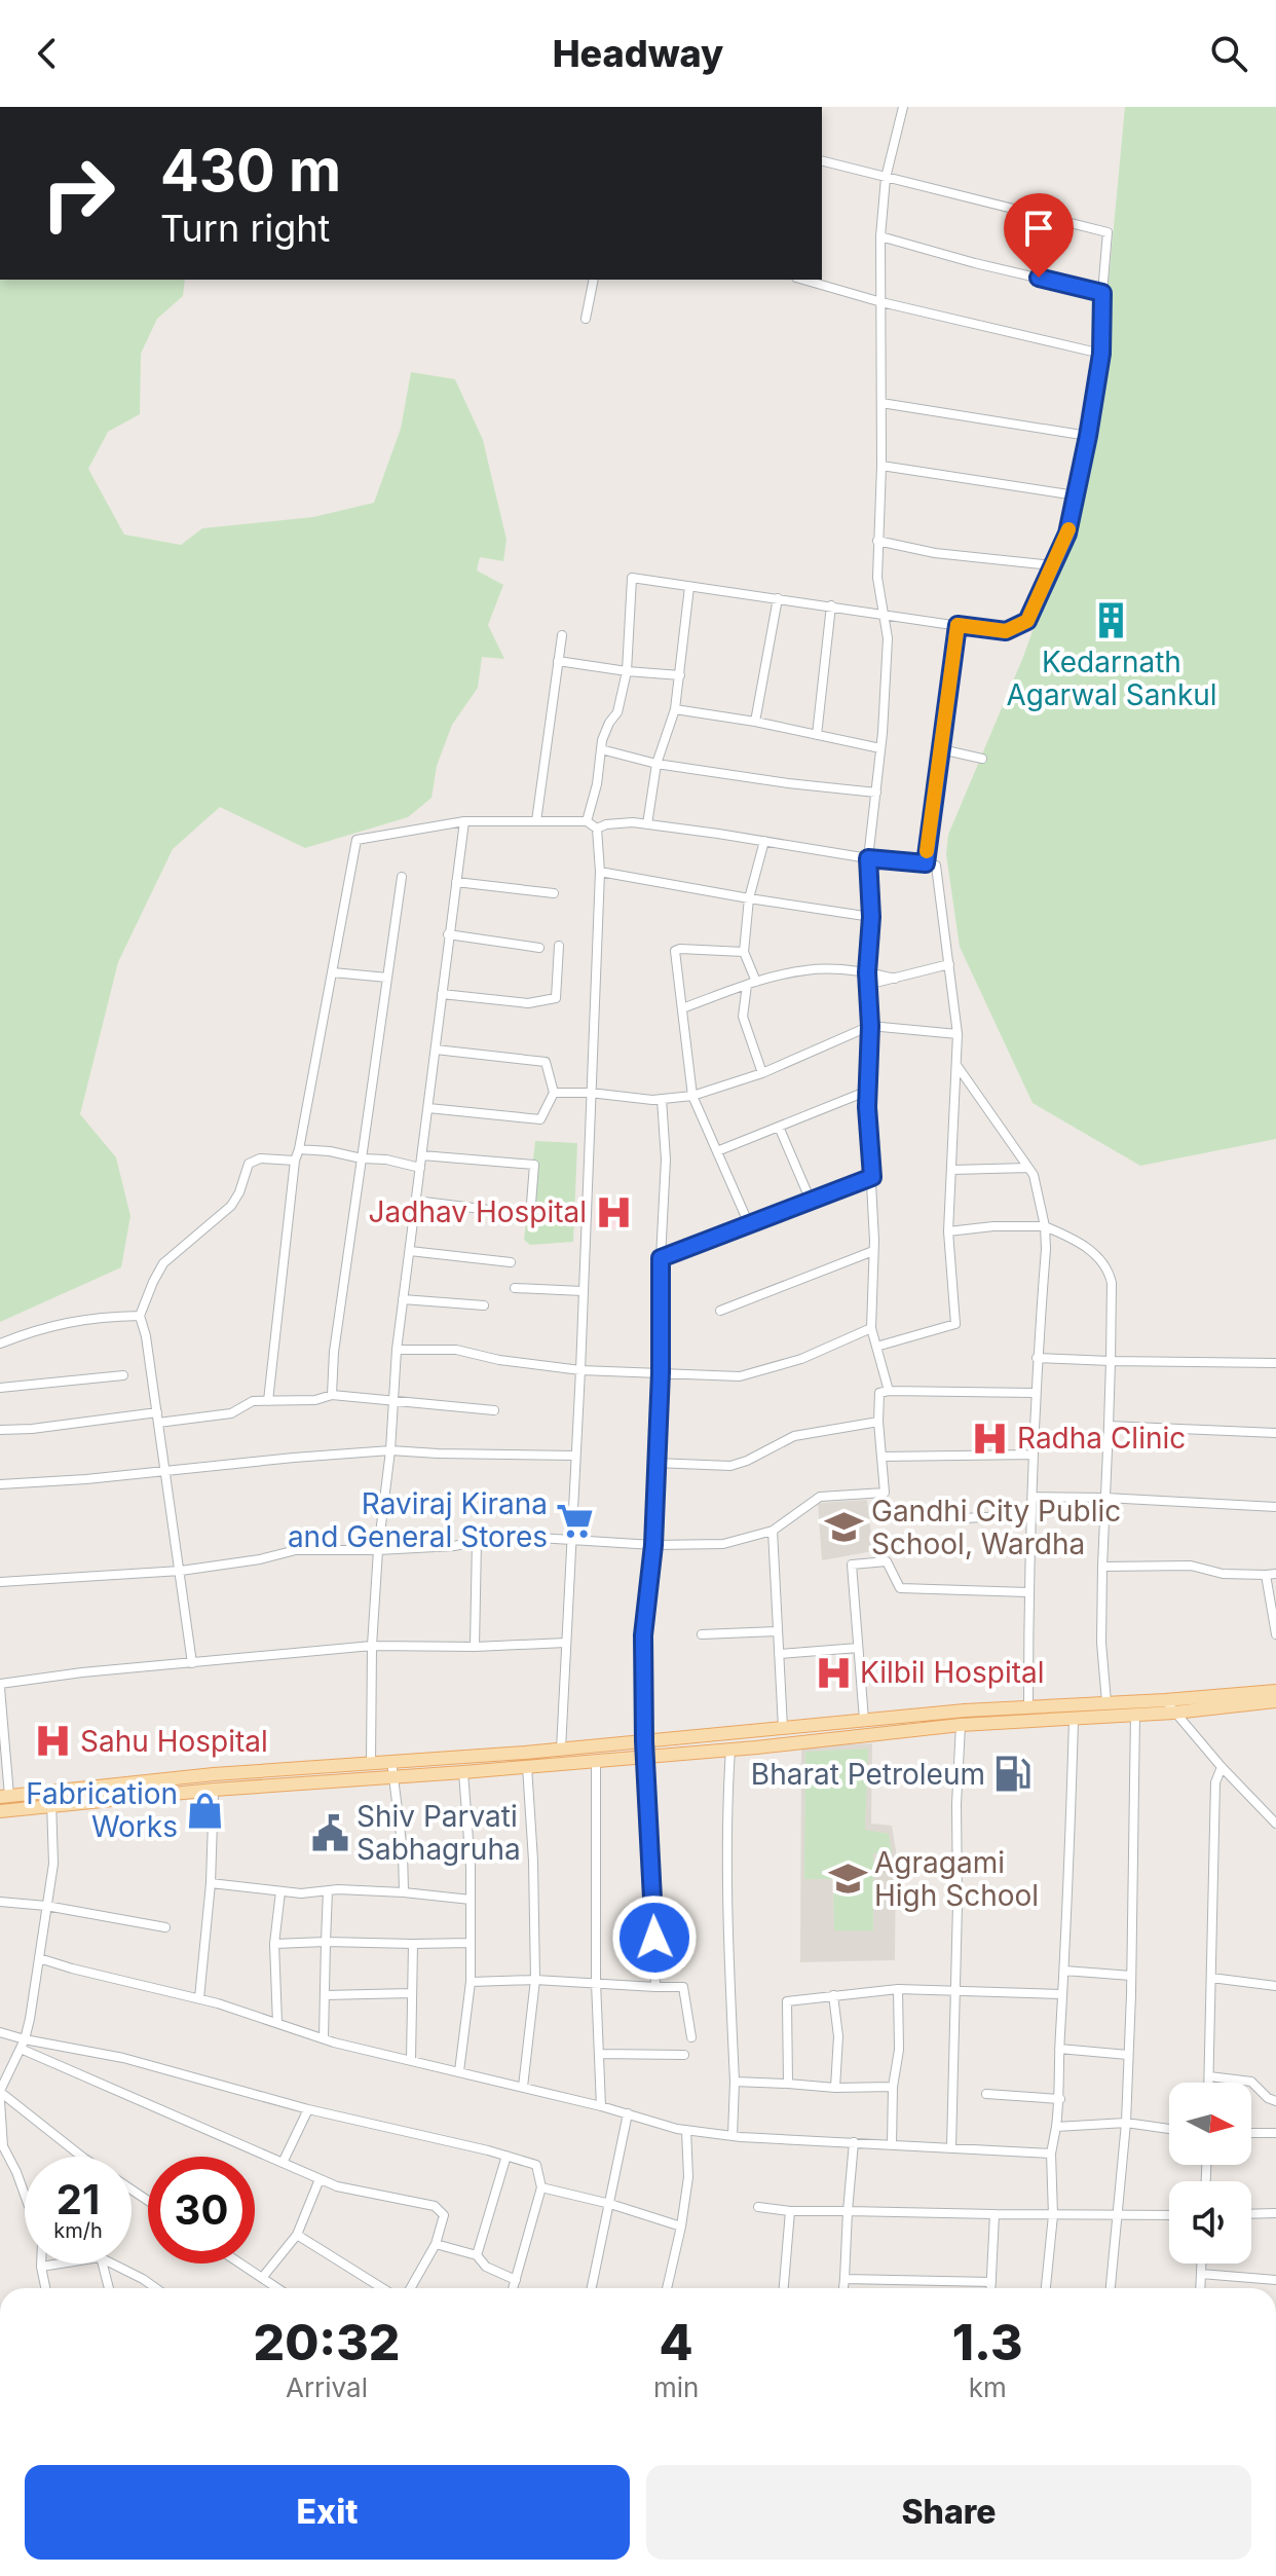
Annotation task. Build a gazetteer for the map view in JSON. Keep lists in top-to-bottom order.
{
  "places": {
    "building": ["Kedarnath Agarwal Sankul"],
    "hospital": [
      "Jadhav Hospital",
      "Radha Clinic",
      "Kilbil Hospital",
      "Sahu Hospital"
    ],
    "supermarket": ["Raviraj Kirana and General Stores"],
    "school or university": ["Gandhi City Public School, Wardha", "Agragami High School"],
    "fuel station": ["Bharat Petroleum"],
    "shop": ["Fabrication Works"],
    "public building": ["Shiv Parvati Sabhagruha"]
  },
  "north": "right",
  "page": {
    "header": "Headway",
    "turn": ["430 m", "Turn right"],
    "speed": "21 km/h",
    "limit": "30",
    "eta": [
      "20:32",
      "Arrival",
      "4",
      "min",
      "1.3",
      "km"
    ],
    "buttons": ["Exit", "Share"]
  }
}
